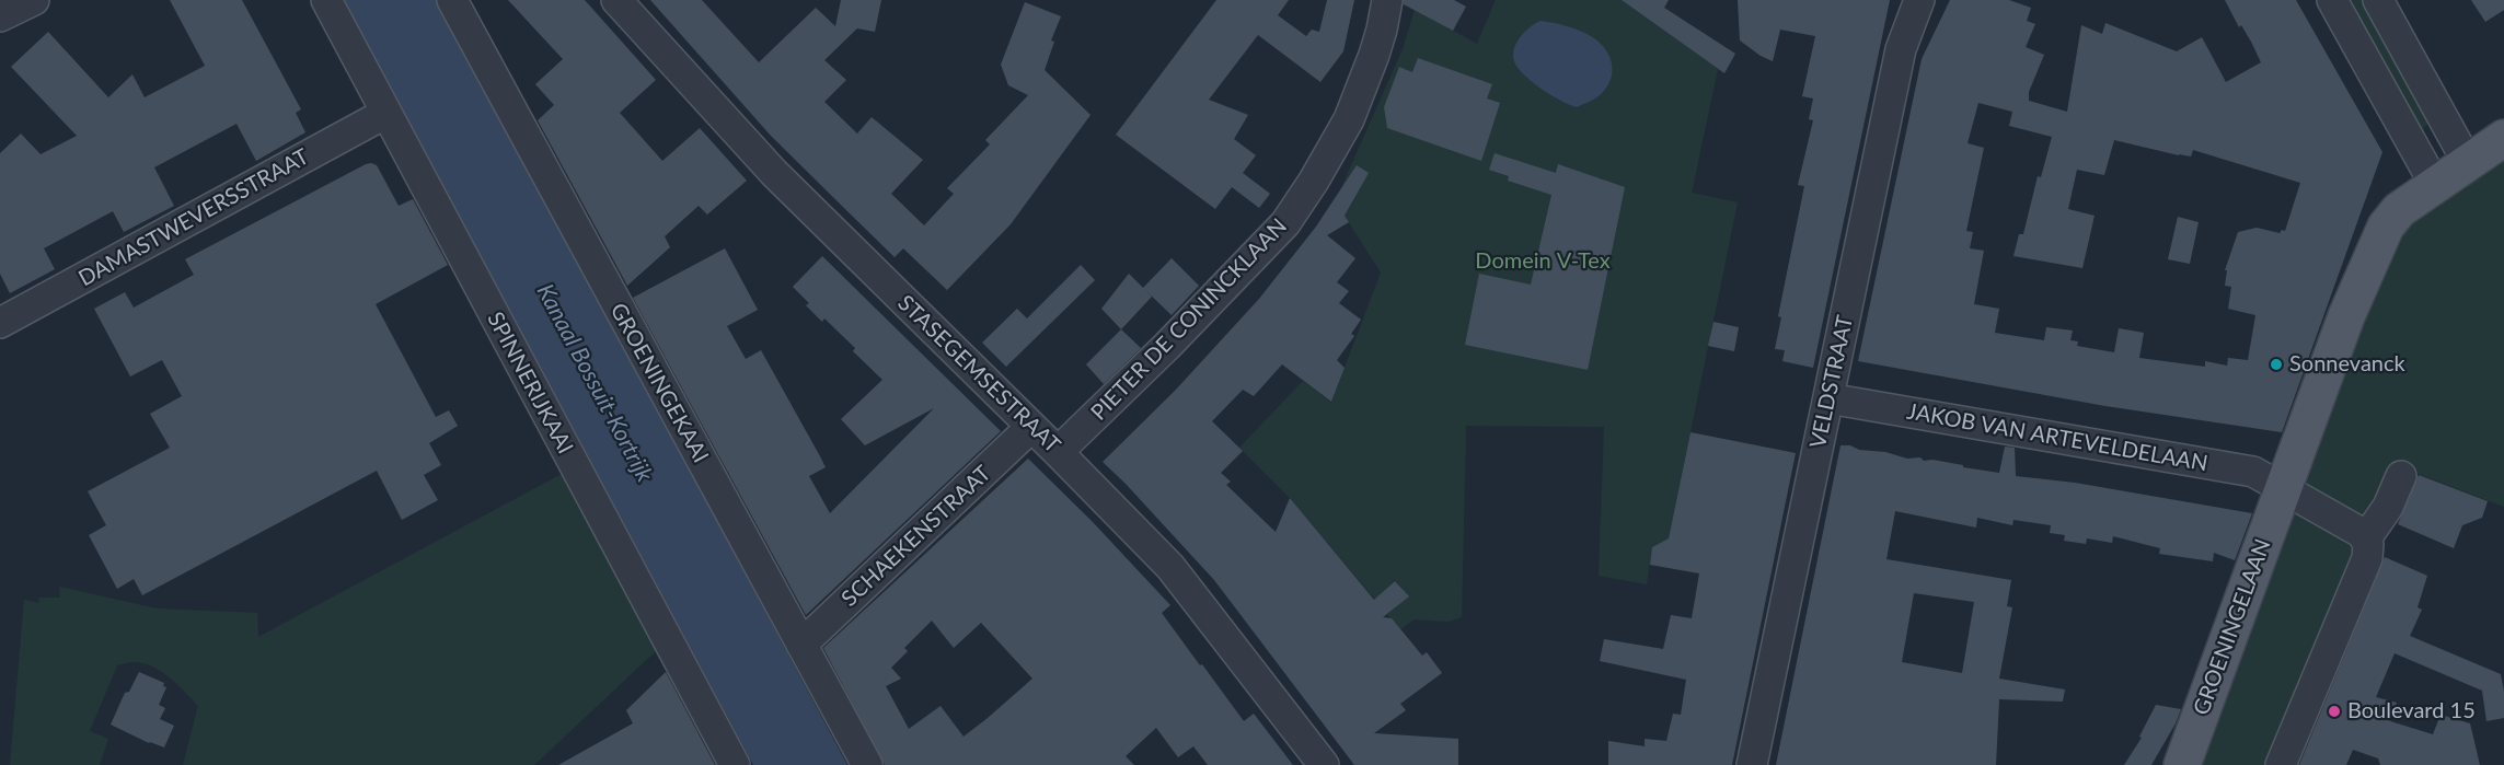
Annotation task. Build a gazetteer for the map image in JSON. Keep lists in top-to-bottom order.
{
  "streets": {
    "main road": ["GROENINGELAAN"],
    "street": [
      "DAMASTWEVERSSTRAAT",
      "PIETER DE CONINCKLAAN",
      "STASEGEMSESTRAAT",
      "VELDSTRAAT",
      "SPINNERIJKAAI",
      "GROENINGEKAAI",
      "JAKOB VAN ARTEVELDELAAN",
      "SCHAEKENSTRAAT"
    ]
  },
  "crossings": [
    ["DAMASTWEVERSSTRAAT", "SPINNERIJKAAI"],
    ["PIETER DE CONINCKLAAN", "STASEGEMSESTRAAT"],
    ["STASEGEMSESTRAAT", "SCHAEKENSTRAAT"],
    ["VELDSTRAAT", "JAKOB VAN ARTEVELDELAAN"],
    ["GROENINGEKAAI", "SCHAEKENSTRAAT"],
    ["JAKOB VAN ARTEVELDELAAN", "GROENINGELAAN"]
  ],
  "water": ["Kanaal Bossuit-Kortrijk"],
  "parks": ["Domein V-Tex"],
  "places": ["Sonnevanck", "Boulevard 15"]
}
